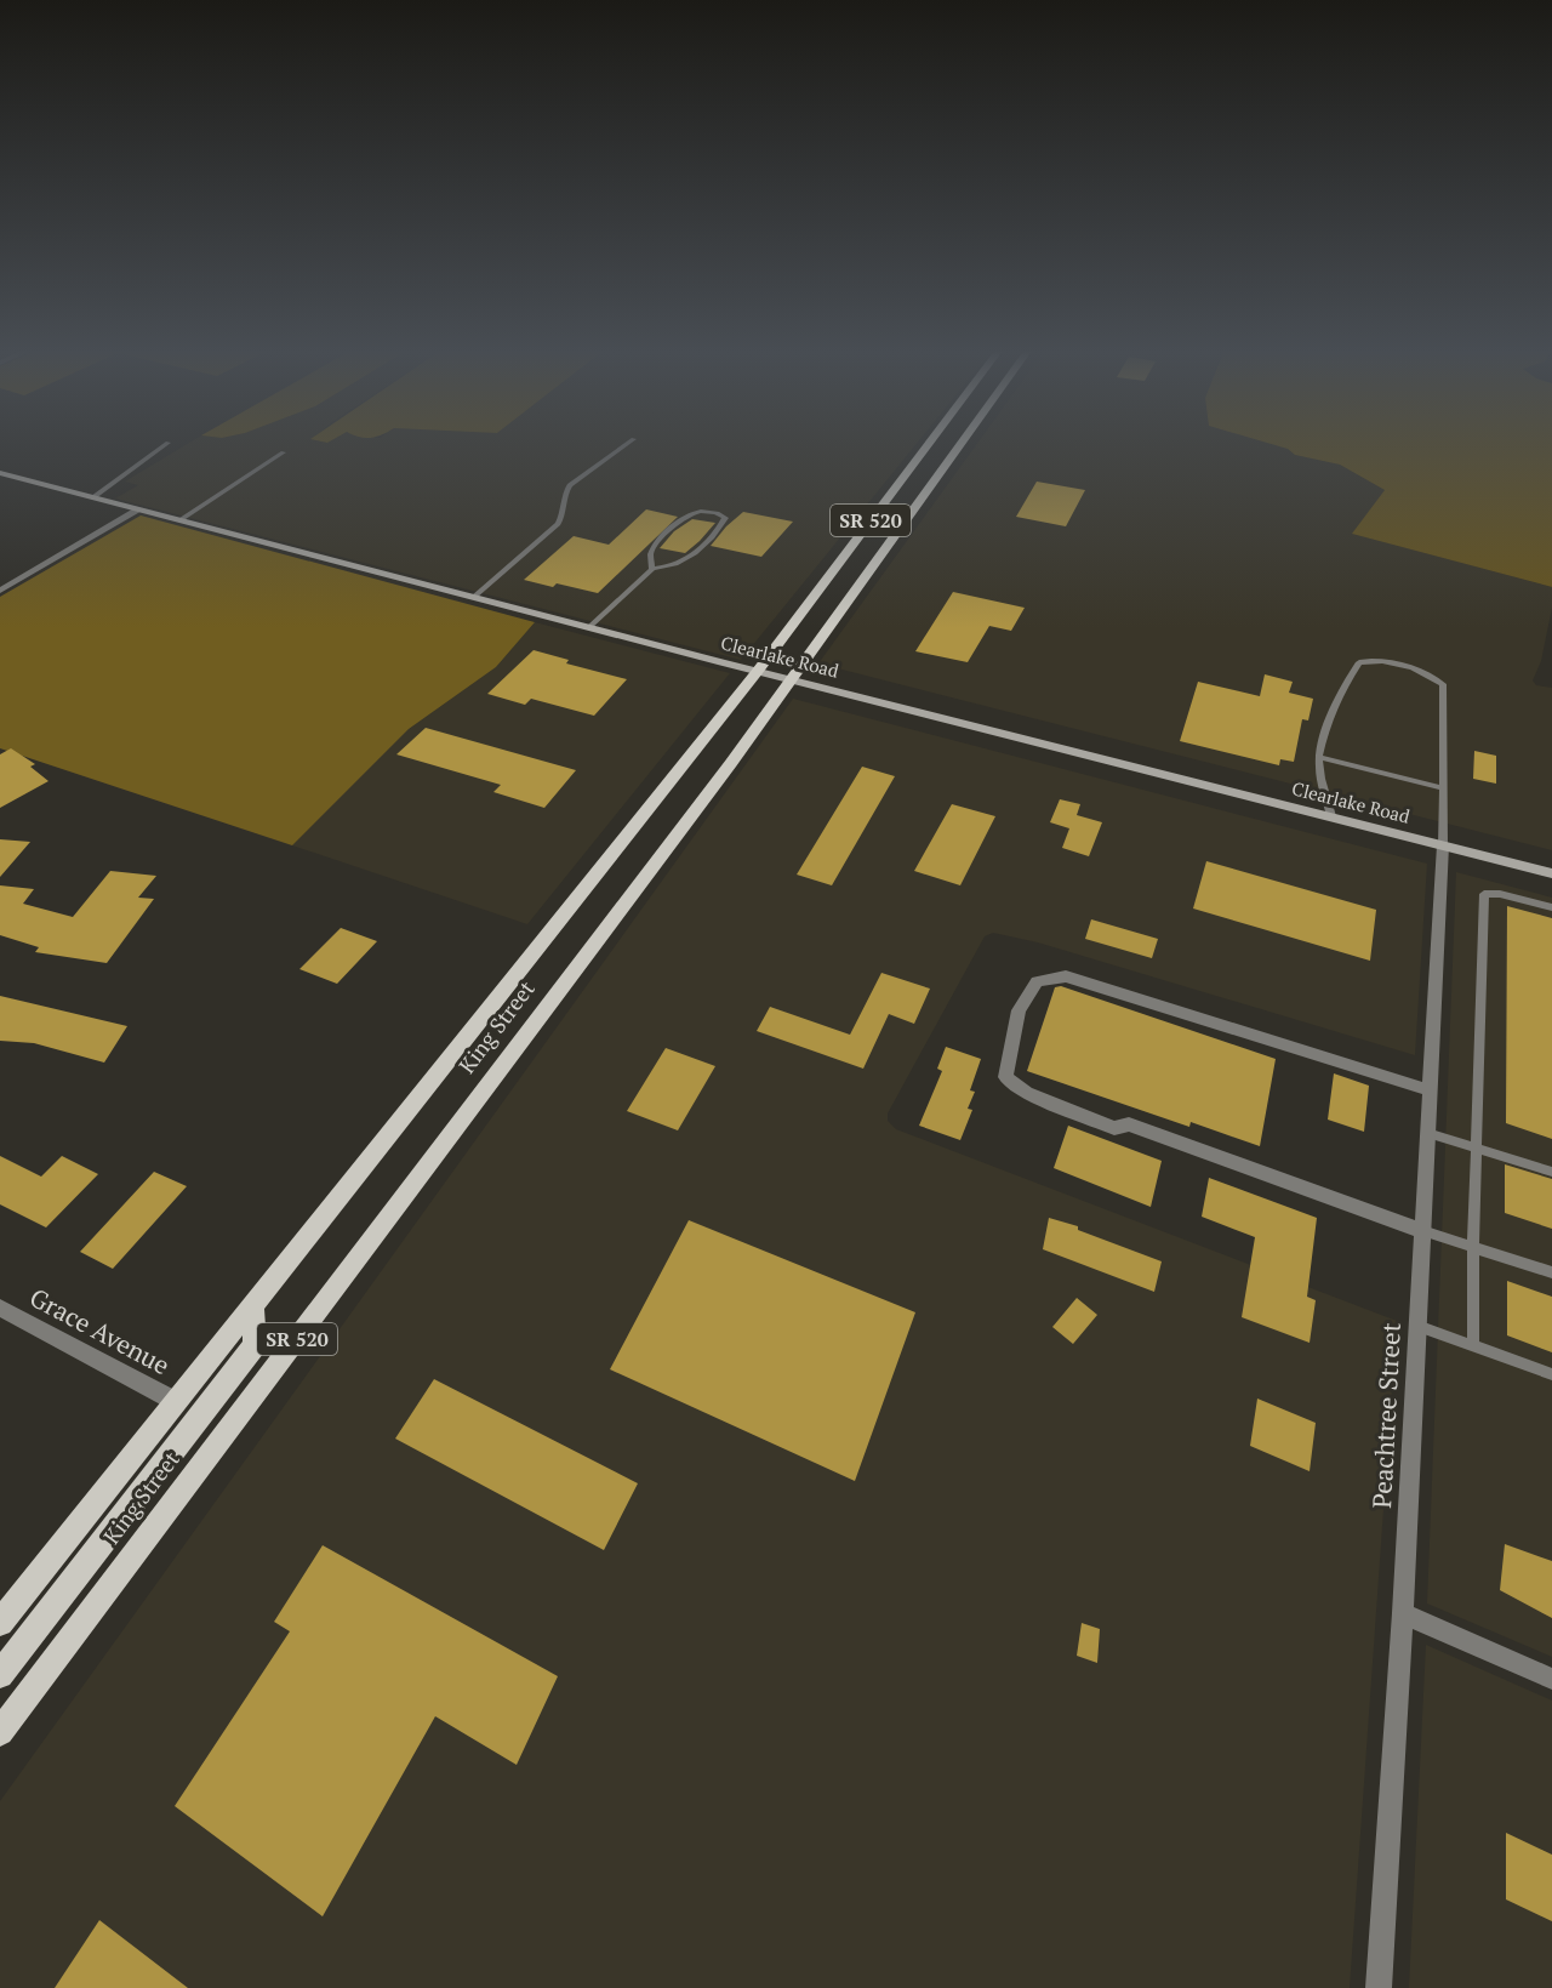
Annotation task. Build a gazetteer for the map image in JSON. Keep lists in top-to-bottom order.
{
  "streets": {
    "main road": ["SR 520", "King Street"],
    "street": ["Clearlake Road", "Grace Avenue", "Peachtree Street"]
  },
  "crossings": [
    ["Clearlake Road", "King Street"],
    ["Clearlake Road", "Peachtree Street"],
    ["King Street", "Grace Avenue"]
  ]
}
